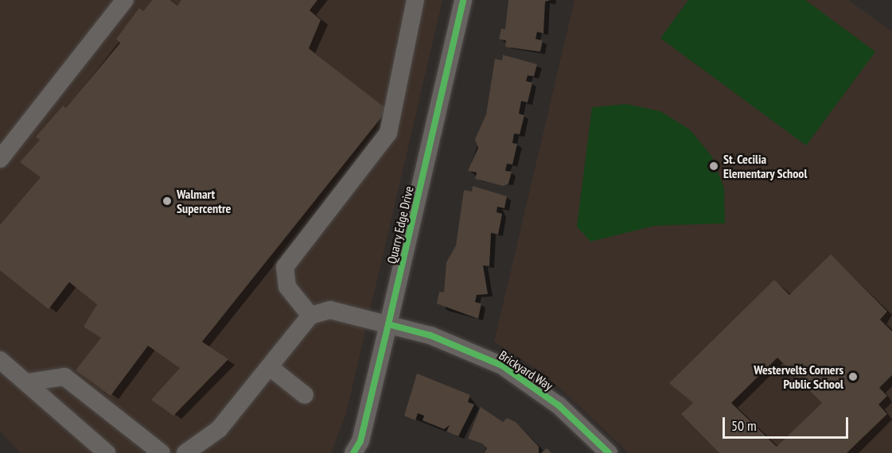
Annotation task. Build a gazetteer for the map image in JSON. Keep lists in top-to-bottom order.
{
  "streets": {
    "street": ["Quarry Edge Drive", "Brickyard Way"]
  },
  "crossings": [
    ["Quarry Edge Drive", "Brickyard Way"]
  ],
  "places": ["St. Cecilia Elementary School", "Walmart Supercentre", "Westervelts Corners Public School"],
  "scale_bar": "50 m"
}
